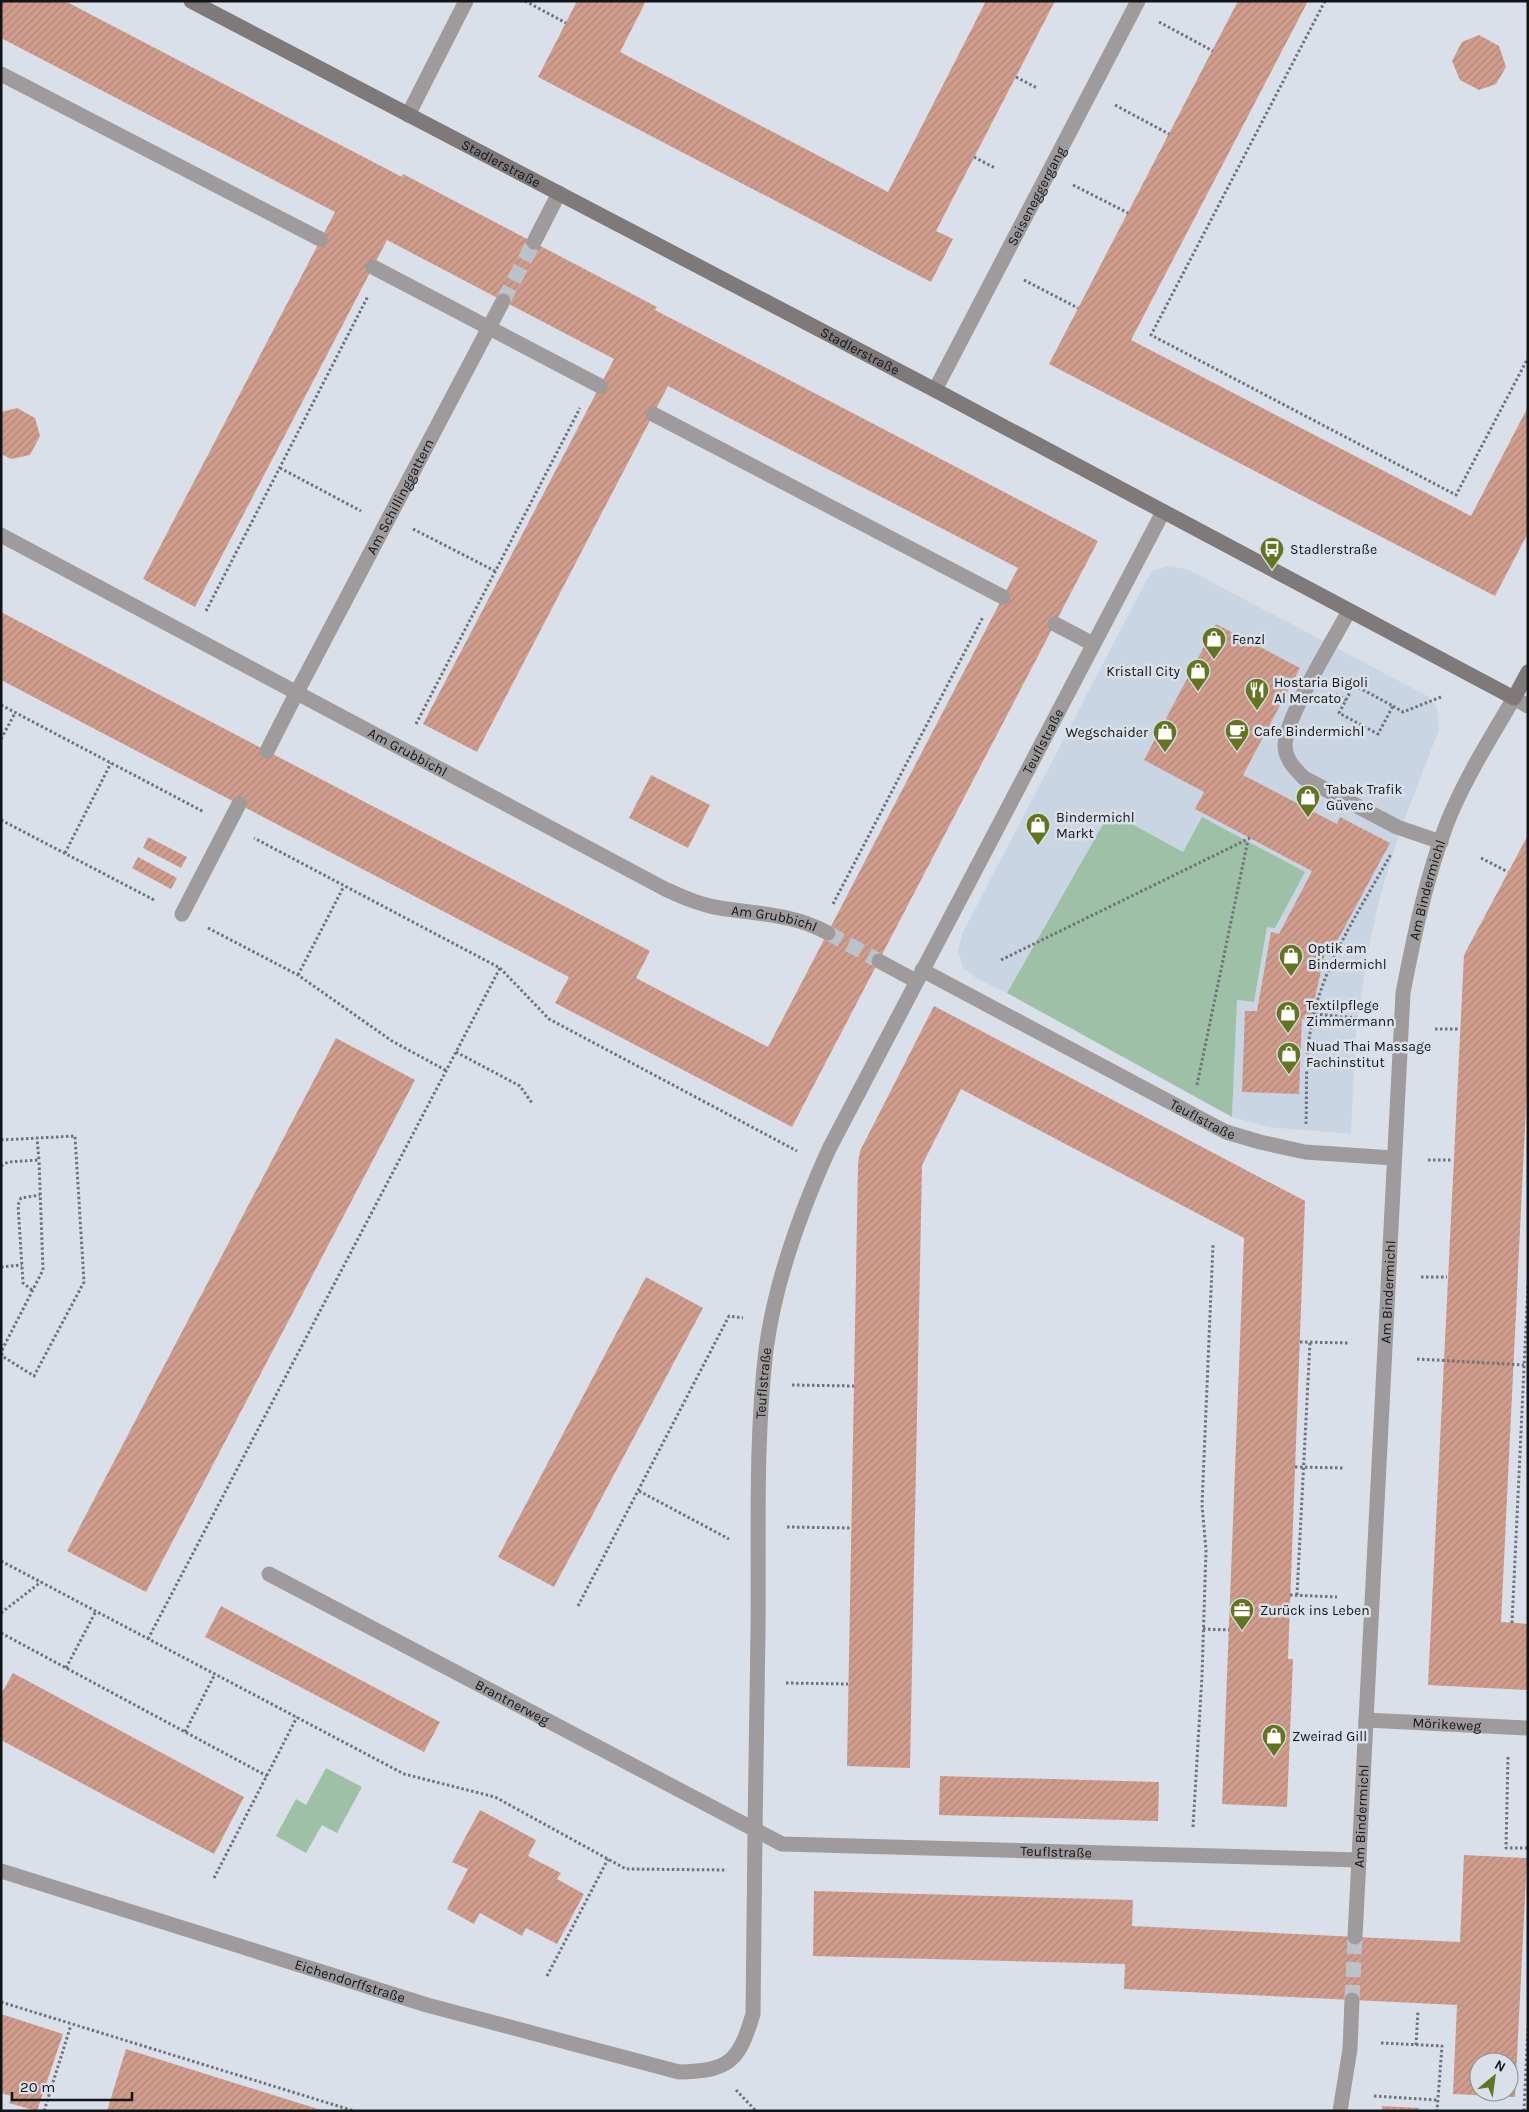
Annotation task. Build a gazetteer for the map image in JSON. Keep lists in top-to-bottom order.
{
  "streets": {
    "main road": ["Stadlerstraße", "Am Bindermichl"],
    "street": [
      "Seiseneggergang",
      "Am Schillinggattern",
      "Teuflstraße",
      "Am Grubbichl",
      "Brantnerweg",
      "Mörikeweg",
      "Eichendorffstraße"
    ]
  },
  "crossings": [
    ["Stadlerstraße", "Seiseneggergang"],
    ["Stadlerstraße", "Teuflstraße"],
    ["Stadlerstraße", "Am Bindermichl"],
    ["Am Schillinggattern", "Am Grubbichl"],
    ["Teuflstraße", "Am Bindermichl"],
    ["Teuflstraße", "Brantnerweg"],
    ["Teuflstraße", "Eichendorffstraße"],
    ["Am Bindermichl", "Mörikeweg"]
  ],
  "places": {
    "bus stop": ["Stadlerstraße"],
    "shop": [
      "Fenzl",
      "Kristall City",
      "Wegschaider",
      "Tabak Trafik Güvenc",
      "Bindermichl Markt",
      "Optik am Bindermichl",
      "Textilpflege Zimmermann",
      "Nuad Thai Massage Fachinstitut",
      "Zweirad Gill"
    ],
    "restaurant": ["Hostaria Bigoli Al Mercato"],
    "cafe": ["Cafe Bindermichl"],
    "office": ["Zurück ins Leben"]
  },
  "scale_bar": "20 m",
  "north": "top right"
}
